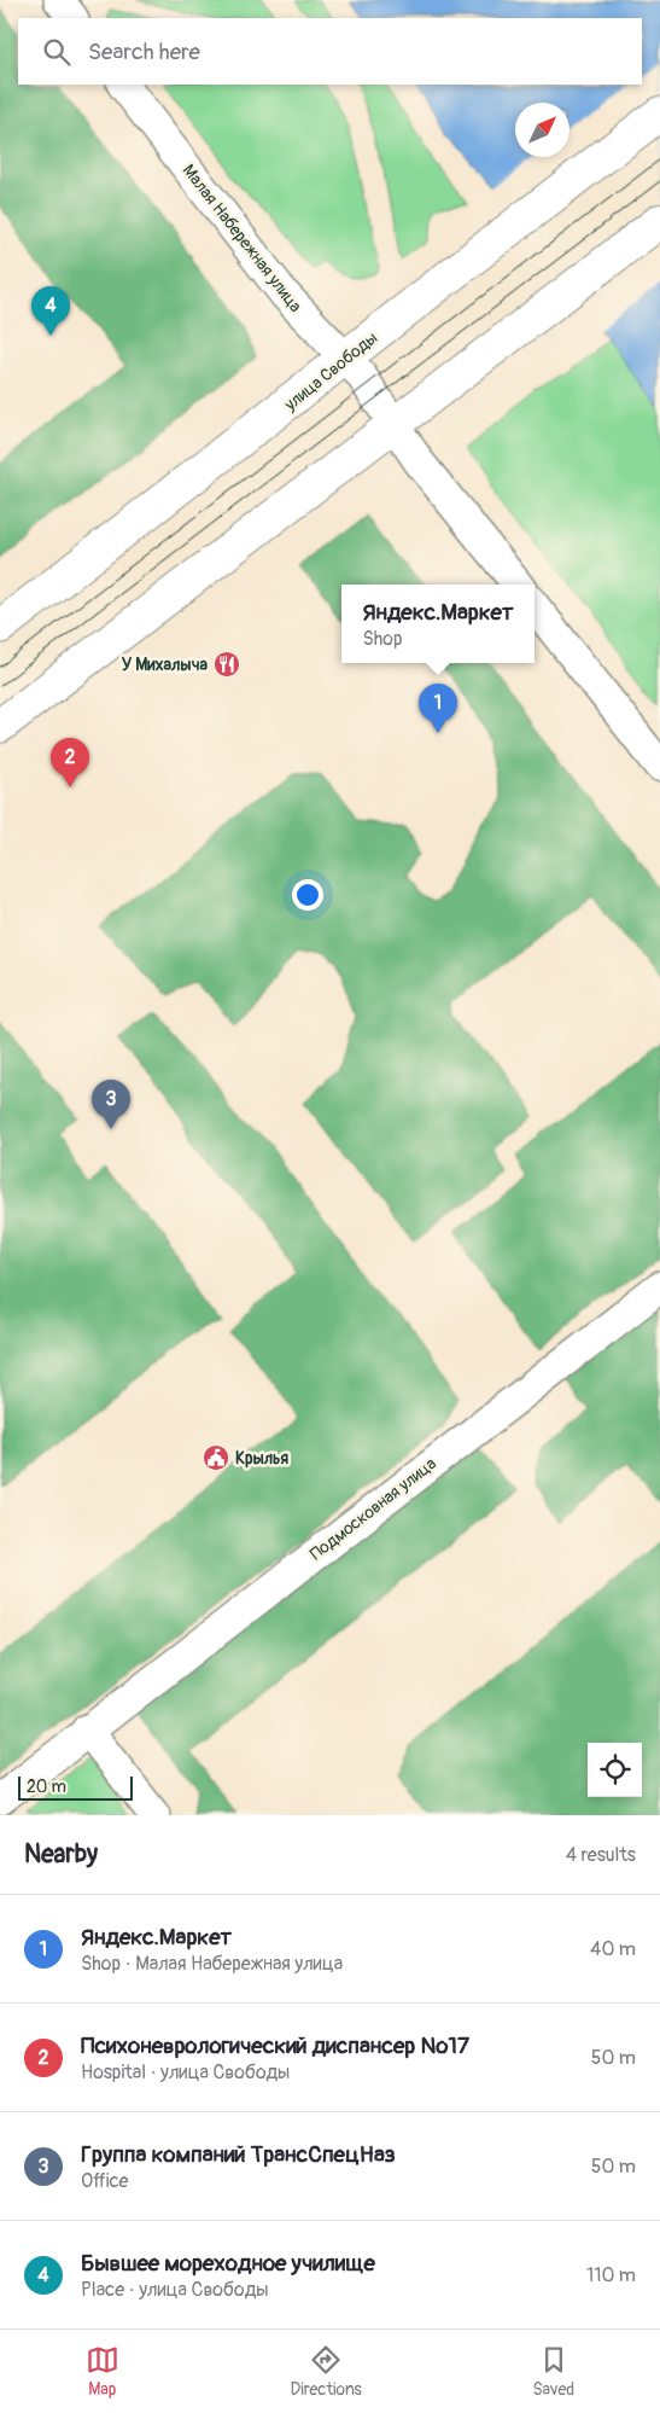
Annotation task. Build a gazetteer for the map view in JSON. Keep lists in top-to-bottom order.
{
  "streets": {
    "main road": ["улица Свободы"],
    "street": ["Малая Набережная улица", "Подмосковная улица"]
  },
  "crossings": [
    ["Малая Набережная улица", "улица Свободы"]
  ],
  "places": {
    "restaurant": ["У Михалыча"],
    "public building": ["Крылья"]
  },
  "scale_bar": "20 m",
  "north": "top right",
  "page": {
    "search": "Search here",
    "pins": [
      "4",
      "1",
      "2",
      "3"
    ],
    "popup": ["Яндекс.Маркет", "Shop"],
    "scale": "20 m",
    "heading": ["Nearby", "4 results"],
    "list": [
      {
        "mark": "1",
        "name": "Яндекс.Маркет",
        "note": "Shop · Малая Набережная улица",
        "value": "40 m"
      },
      {
        "mark": "2",
        "name": "Психоневрологический диспансер №17",
        "note": "Hospital · улица Свободы",
        "value": "50 m"
      },
      {
        "mark": "3",
        "name": "Группа компаний ТрансСпецНаз",
        "note": "Office",
        "value": "50 m"
      },
      {
        "mark": "4",
        "name": "Бывшее мореходное училище",
        "note": "Place · улица Свободы",
        "value": "110 m"
      }
    ],
    "nav": ["Map", "Directions", "Saved"]
  }
}
